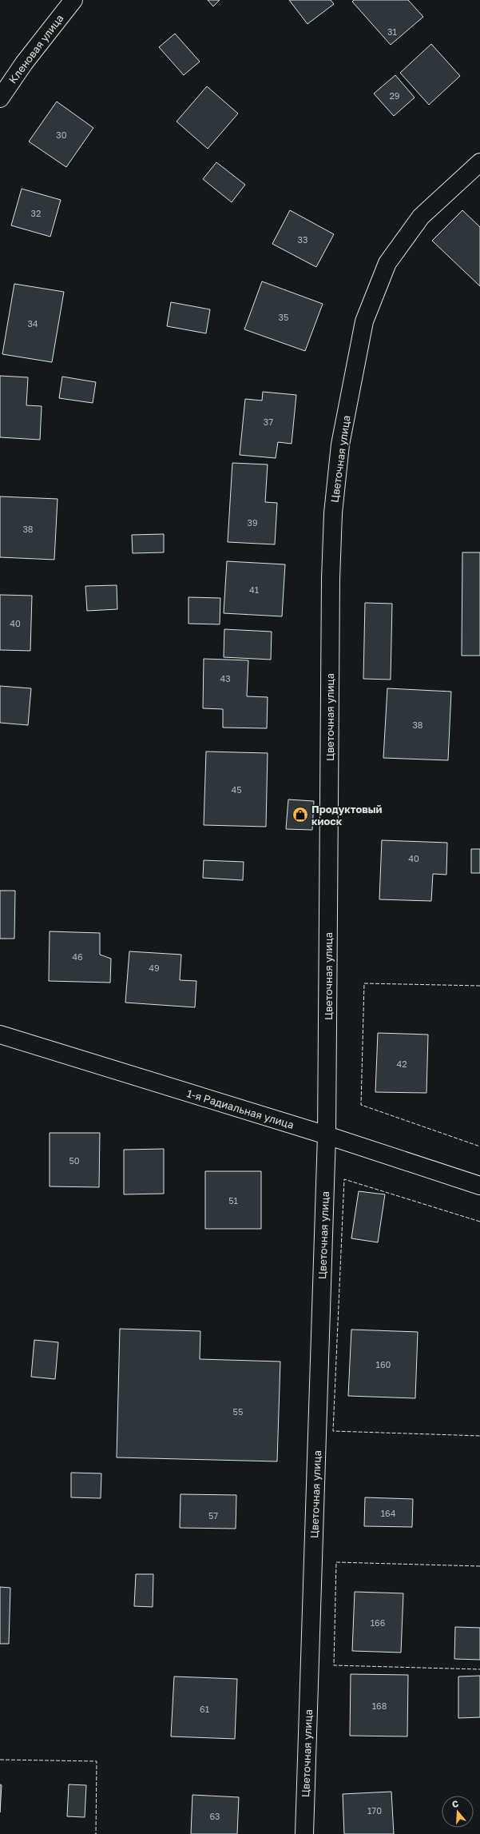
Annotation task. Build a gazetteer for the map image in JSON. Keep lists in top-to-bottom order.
{
  "streets": {
    "street": ["Кленовая улица", "Цветочная улица", "1-я Радиальная улица"]
  },
  "crossings": [
    ["Цветочная улица", "1-я Радиальная улица"]
  ],
  "places": {
    "shop": ["Продуктовый киоск"]
  },
  "house_numbers": [
    "31",
    "29",
    "30",
    "32",
    "33",
    "35",
    "34",
    "37",
    "39",
    "38",
    "41",
    "40",
    "43",
    "38",
    "45",
    "40",
    "46",
    "49",
    "42",
    "50",
    "51",
    "160",
    "55",
    "164",
    "57",
    "166",
    "168",
    "61",
    "170",
    "63"
  ],
  "north": "top"
}
